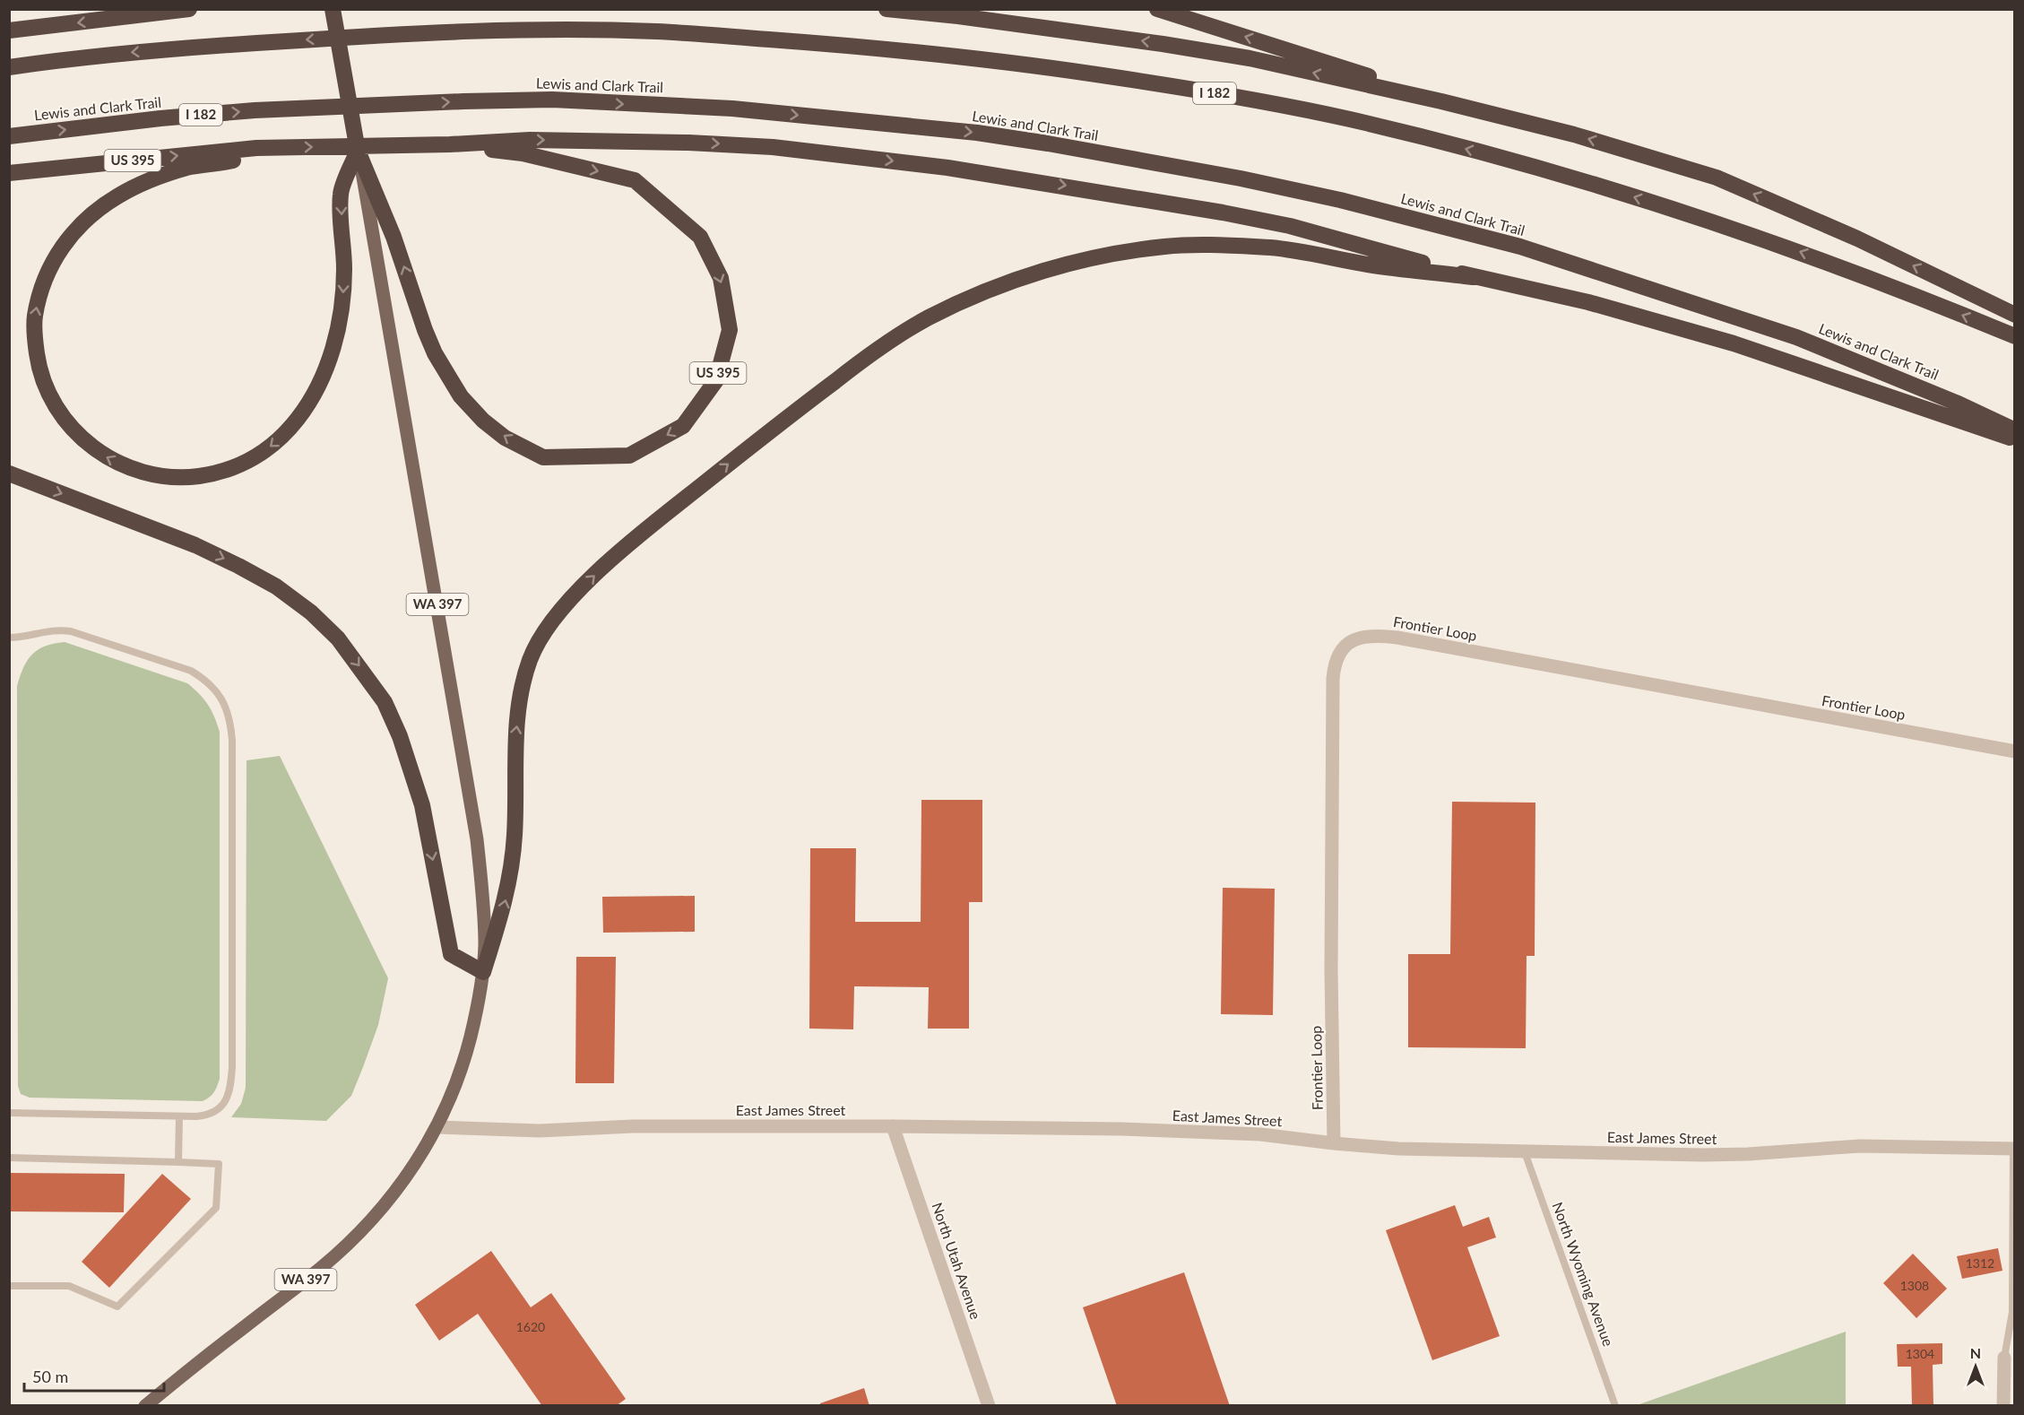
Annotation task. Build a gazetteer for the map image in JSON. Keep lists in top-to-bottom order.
{
  "streets": {
    "highway": ["Lewis and Clark Trail", "I 182", "US 395"],
    "main road": ["WA 397"],
    "street": ["Frontier Loop", "East James Street", "North Utah Avenue"],
    "lane": ["North Wyoming Avenue"]
  },
  "crossings": [
    ["US 395", "WA 397"],
    ["WA 397", "East James Street"],
    ["Frontier Loop", "East James Street"],
    ["East James Street", "North Utah Avenue"],
    ["East James Street", "North Wyoming Avenue"]
  ],
  "house_numbers": [
    "1312",
    "1308",
    "1620",
    "1304"
  ],
  "scale_bar": "50 m",
  "north": "top"
}
